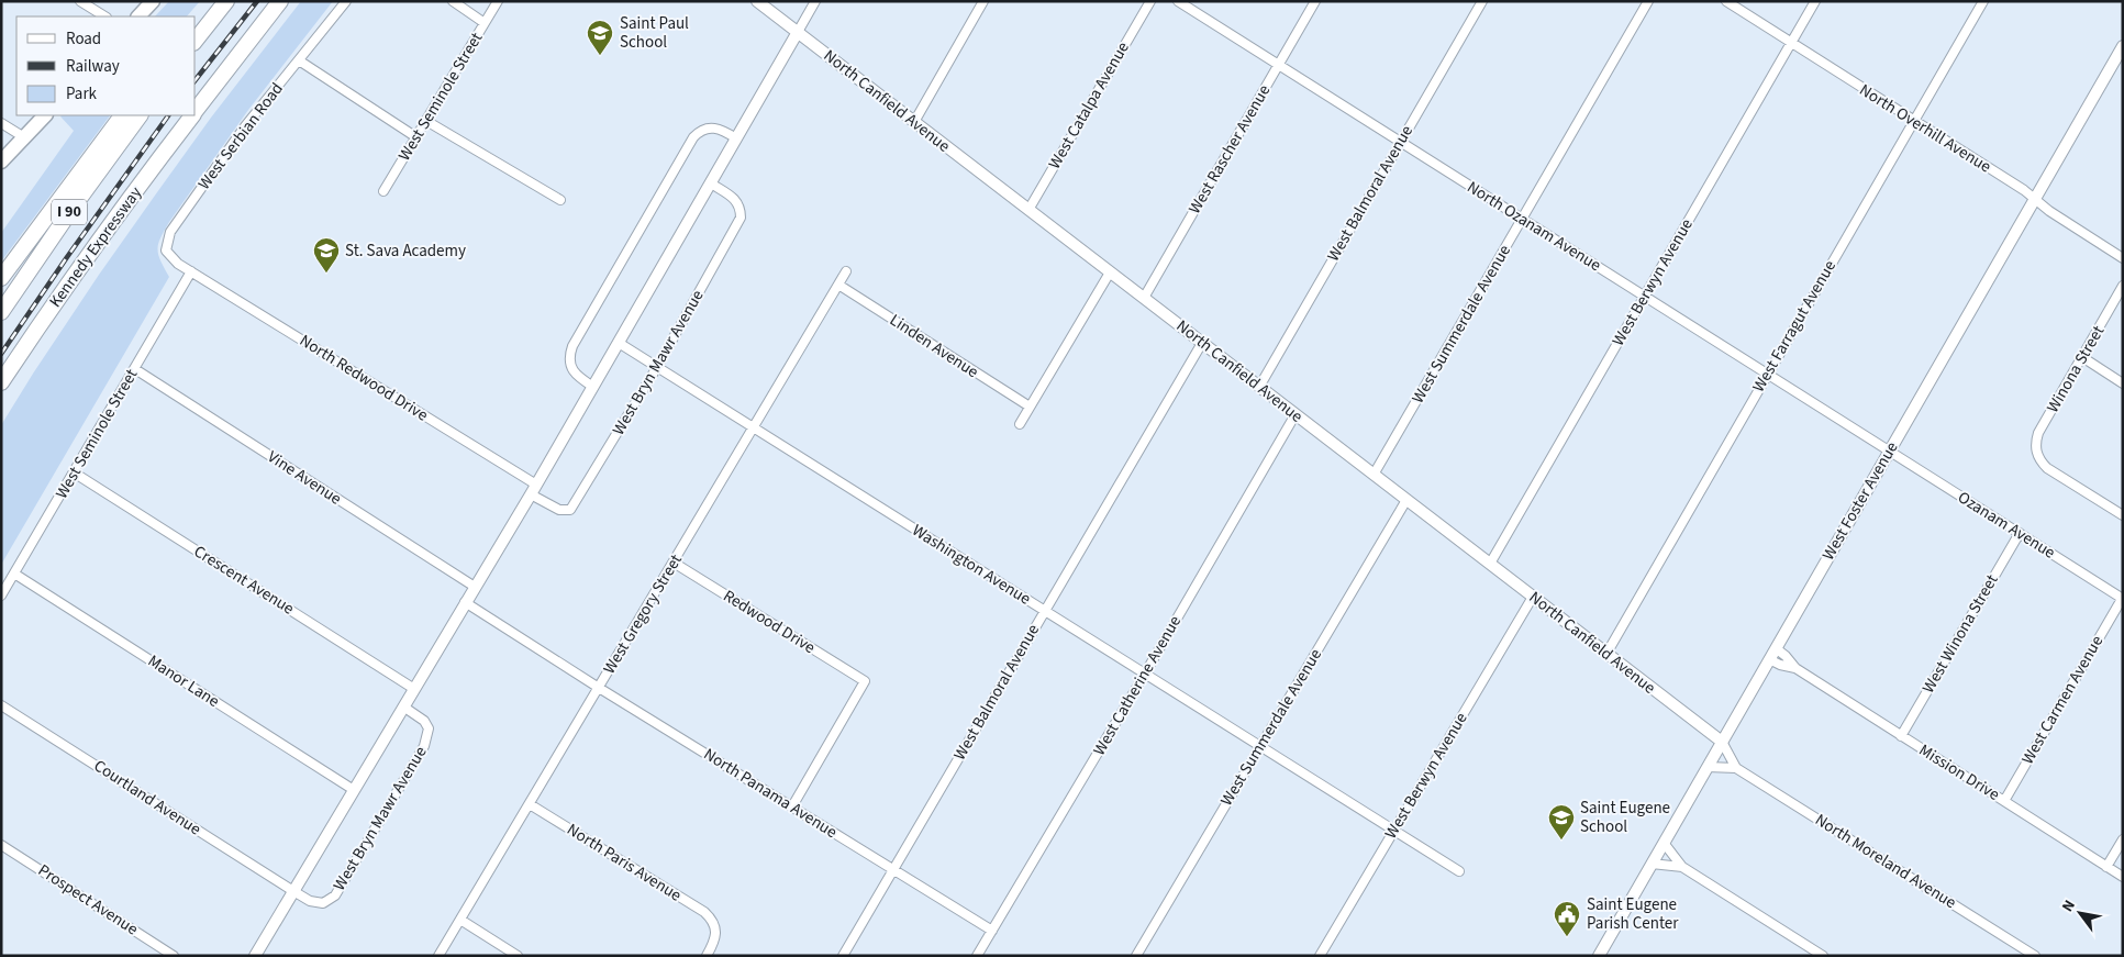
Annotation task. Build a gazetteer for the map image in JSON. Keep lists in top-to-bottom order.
{
  "streets": {
    "highway": ["I 90", "Kennedy Expressway"],
    "street": [
      "West Seminole Street",
      "North Canfield Avenue",
      "West Catalpa Avenue",
      "North Overhill Avenue",
      "West Serbian Road",
      "West Rascher Avenue",
      "West Balmoral Avenue",
      "North Ozanam Avenue",
      "West Berwyn Avenue",
      "West Summerdale Avenue",
      "West Farragut Avenue",
      "Linden Avenue",
      "West Bryn Mawr Avenue",
      "Winona Street",
      "North Redwood Drive",
      "Vine Avenue",
      "West Foster Avenue",
      "Ozanam Avenue",
      "Washington Avenue",
      "Crescent Avenue",
      "West Gregory Street",
      "Redwood Drive",
      "West Winona Street",
      "Manor Lane",
      "West Catherine Avenue",
      "West Carmen Avenue",
      "Mission Drive",
      "North Panama Avenue",
      "Courtland Avenue",
      "North Moreland Avenue",
      "North Paris Avenue",
      "Prospect Avenue"
    ]
  },
  "crossings": [
    ["West Seminole Street", "West Serbian Road"],
    ["West Seminole Street", "North Redwood Drive"],
    ["West Seminole Street", "Vine Avenue"],
    ["West Seminole Street", "Crescent Avenue"],
    ["West Seminole Street", "Manor Lane"],
    ["North Canfield Avenue", "West Catalpa Avenue"],
    ["North Canfield Avenue", "West Rascher Avenue"],
    ["North Canfield Avenue", "West Balmoral Avenue"],
    ["North Canfield Avenue", "West Berwyn Avenue"],
    ["North Canfield Avenue", "West Summerdale Avenue"],
    ["North Canfield Avenue", "West Farragut Avenue"],
    ["North Canfield Avenue", "West Foster Avenue"],
    ["North Canfield Avenue", "West Catherine Avenue"],
    ["North Canfield Avenue", "North Moreland Avenue"],
    ["North Overhill Avenue", "West Berwyn Avenue"],
    ["North Overhill Avenue", "West Farragut Avenue"],
    ["North Overhill Avenue", "West Foster Avenue"],
    ["West Serbian Road", "North Redwood Drive"],
    ["West Rascher Avenue", "North Ozanam Avenue"],
    ["West Balmoral Avenue", "North Ozanam Avenue"],
    ["West Balmoral Avenue", "Washington Avenue"],
    ["West Balmoral Avenue", "North Panama Avenue"],
    ["North Ozanam Avenue", "West Berwyn Avenue"],
    ["North Ozanam Avenue", "West Summerdale Avenue"],
    ["North Ozanam Avenue", "West Farragut Avenue"],
    ["North Ozanam Avenue", "West Foster Avenue"],
    ["North Ozanam Avenue", "Ozanam Avenue"],
    ["West Berwyn Avenue", "Washington Avenue"],
    ["West Summerdale Avenue", "Washington Avenue"],
    ["Linden Avenue", "West Gregory Street"],
    ["West Bryn Mawr Avenue", "North Redwood Drive"],
    ["West Bryn Mawr Avenue", "Washington Avenue"],
    ["West Bryn Mawr Avenue", "Courtland Avenue"],
    ["West Foster Avenue", "Ozanam Avenue"],
    ["West Foster Avenue", "Mission Drive"],
    ["West Foster Avenue", "North Moreland Avenue"],
    ["Ozanam Avenue", "West Winona Street"],
    ["Ozanam Avenue", "West Carmen Avenue"],
    ["Washington Avenue", "West Gregory Street"],
    ["Washington Avenue", "West Catherine Avenue"],
    ["West Gregory Street", "Redwood Drive"],
    ["West Gregory Street", "North Panama Avenue"],
    ["West Gregory Street", "North Paris Avenue"],
    ["Redwood Drive", "North Panama Avenue"],
    ["West Winona Street", "Mission Drive"],
    ["West Catherine Avenue", "North Panama Avenue"],
    ["West Carmen Avenue", "Mission Drive"]
  ],
  "places": {
    "school or university": ["Saint Paul School", "St. Sava Academy", "Saint Eugene School"],
    "public building": ["Saint Eugene Parish Center"]
  },
  "legend": ["Road", "Railway", "Park"],
  "north": "top left"
}
